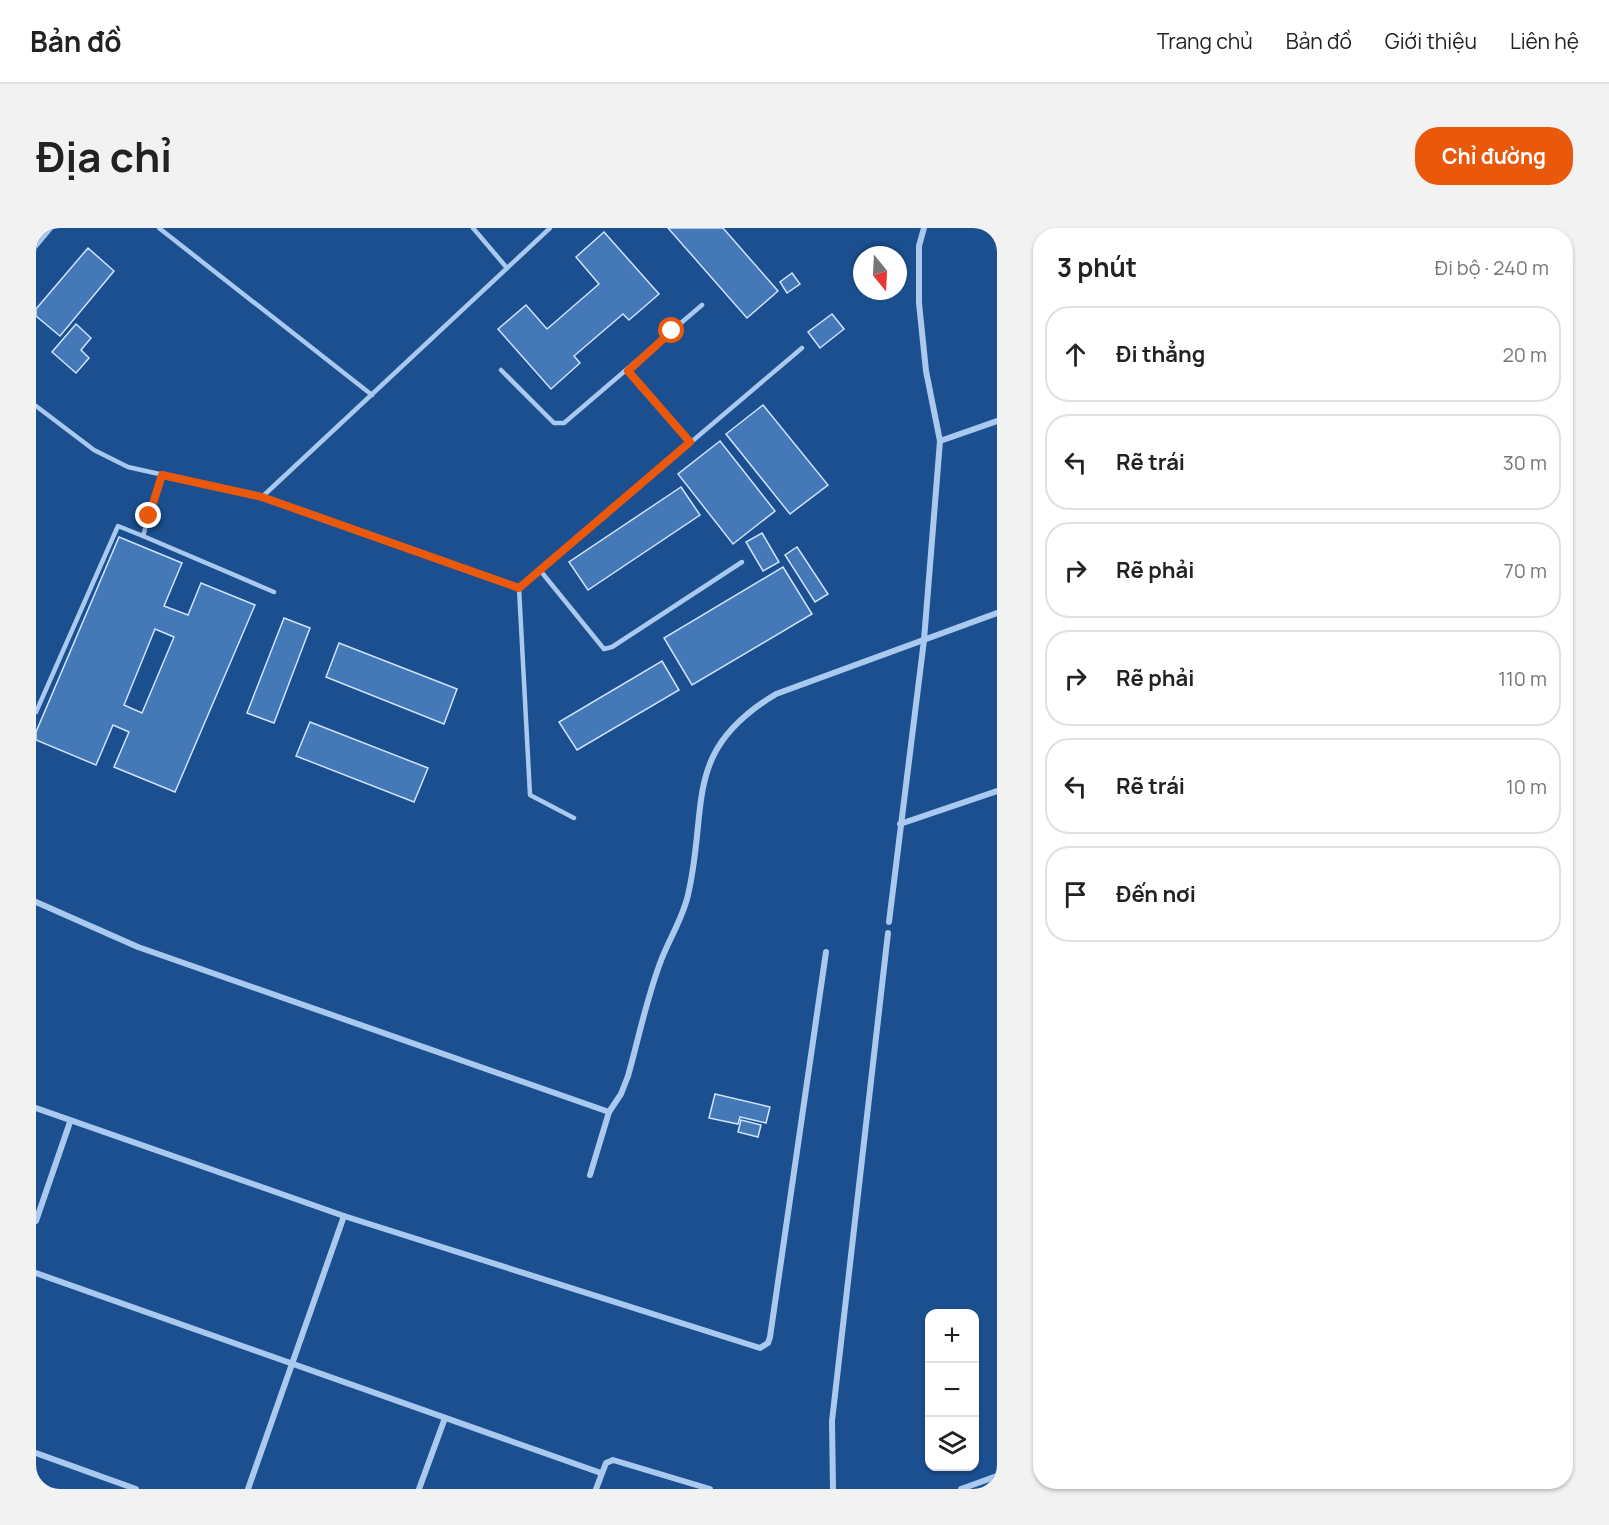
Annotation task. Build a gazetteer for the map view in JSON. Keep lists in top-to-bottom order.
{
  "north": "bottom",
  "page": {
    "header": "Bản đồ",
    "nav": [
      "Trang chủ",
      "Bản đồ",
      "Giới thiệu",
      "Liên hệ"
    ],
    "title": "Địa chỉ",
    "buttons": "Chỉ đường",
    "heading": ["3 phút", "Đi bộ · 240 m"],
    "list": [
      ["Đi thẳng", "20 m"],
      ["Rẽ trái", "30 m"],
      ["Rẽ phải", "70 m"],
      ["Rẽ phải", "110 m"],
      ["Rẽ trái", "10 m"],
      "Đến nơi"
    ],
    "map_buttons": ["+", "−"]
  }
}
